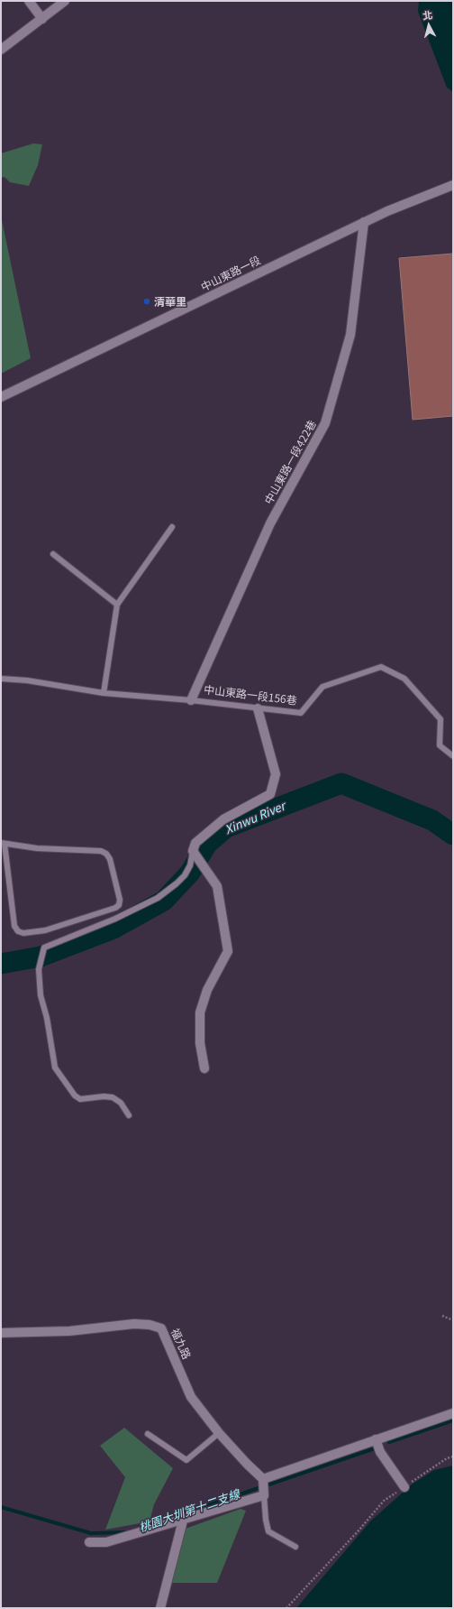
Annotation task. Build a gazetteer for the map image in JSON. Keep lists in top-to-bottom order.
{
  "streets": {
    "street": ["中山東路一段", "中山東路一段422巷", "福九路"],
    "lane": ["中山東路一段156巷"]
  },
  "crossings": [
    ["中山東路一段", "中山東路一段422巷"],
    ["中山東路一段422巷", "中山東路一段156巷"]
  ],
  "water": ["Xinwu River", "桃園大圳第十二支線"],
  "places": ["清華里"],
  "north": "top"
}
